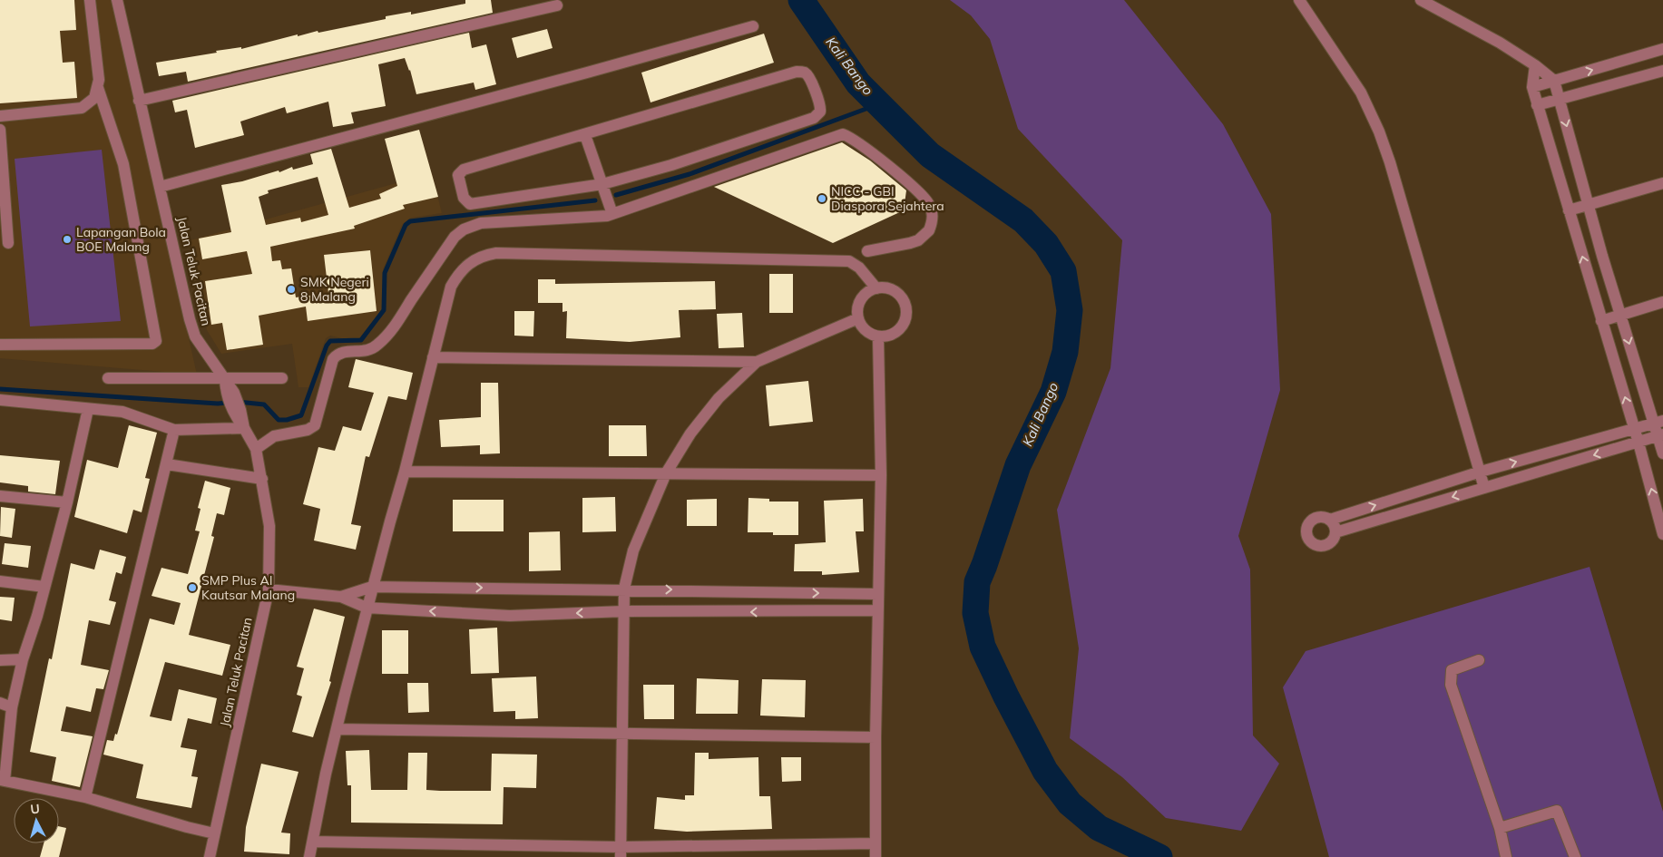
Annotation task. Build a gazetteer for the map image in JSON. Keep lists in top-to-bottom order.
{
  "streets": {
    "street": ["Jalan Teluk Pacitan"]
  },
  "water": ["Kali Bango"],
  "places": [
    "NICC - GBI Diaspora Sejahtera",
    "Lapangan Bola BOE Malang",
    "SMK Negeri 8 Malang",
    "SMP Plus Al Kautsar Malang"
  ],
  "north": "top"
}
